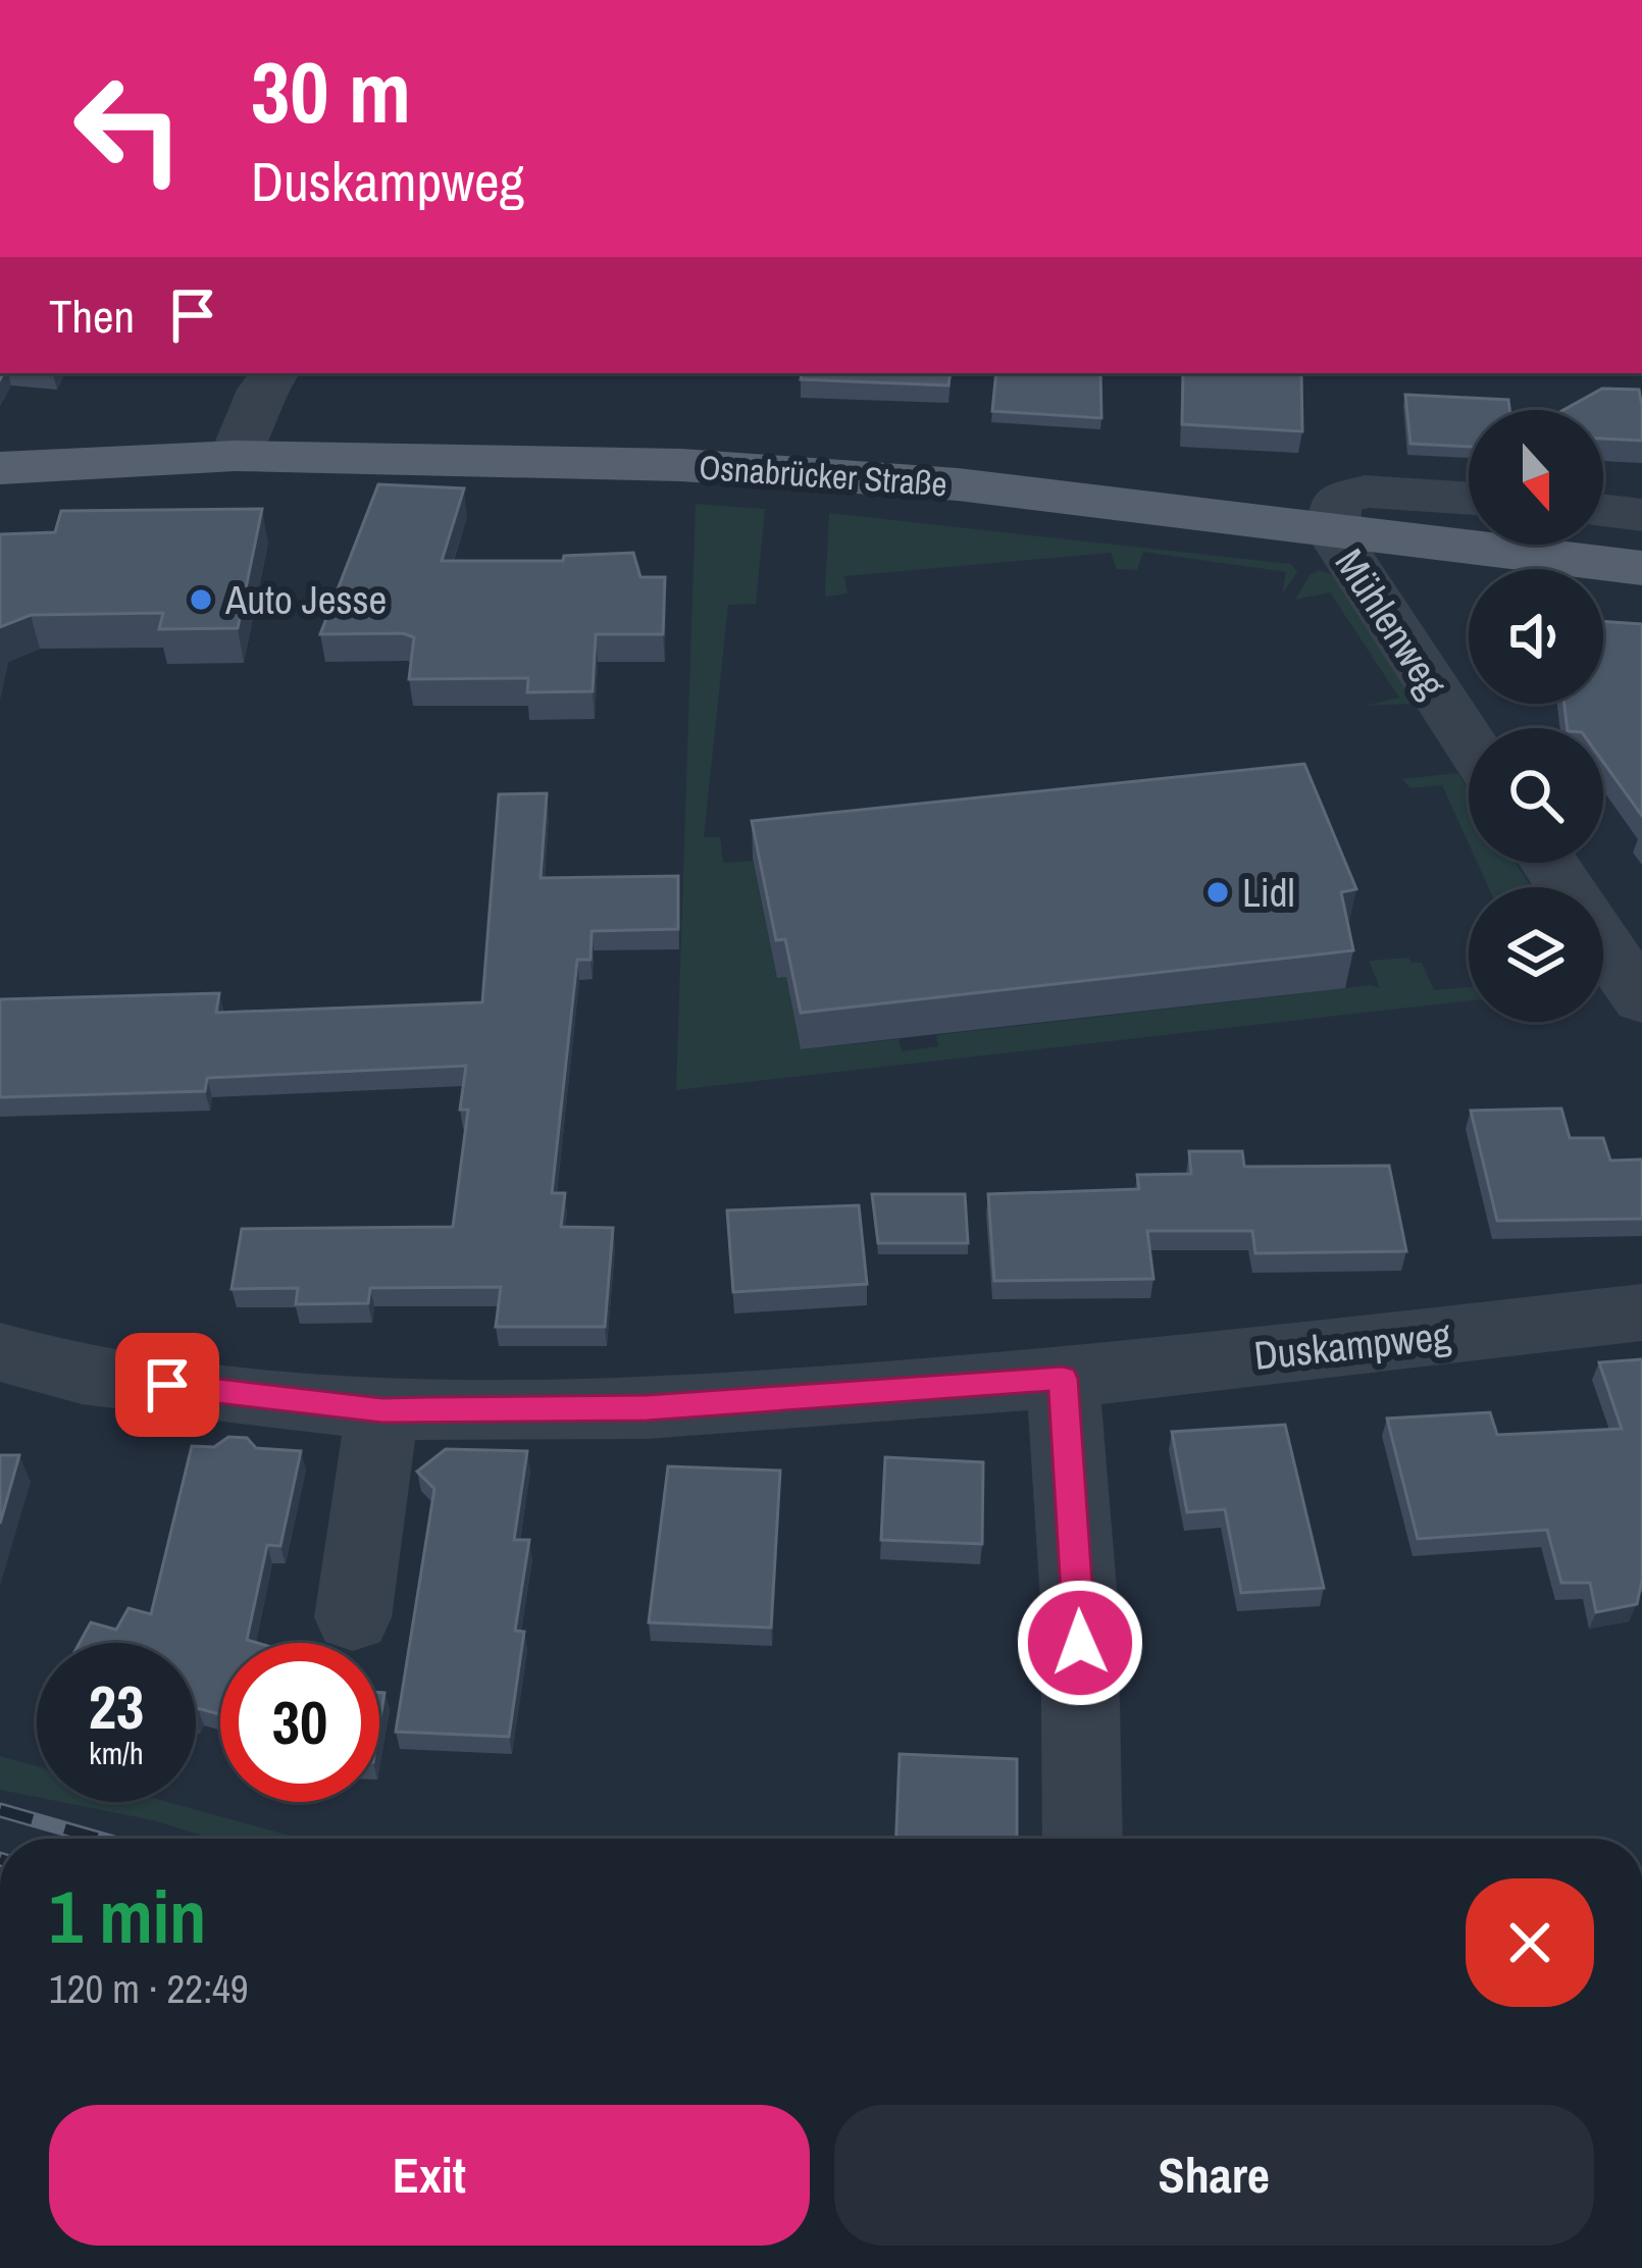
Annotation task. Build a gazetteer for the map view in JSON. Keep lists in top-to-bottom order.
{
  "streets": {
    "main road": ["Osnabrücker Straße"],
    "street": ["Mühlenweg", "Duskampweg"]
  },
  "crossings": [
    ["Osnabrücker Straße", "Mühlenweg"]
  ],
  "places": ["Auto Jesse", "Lidl"],
  "north": "bottom",
  "page": {
    "turn": ["30 m", "Duskampweg"],
    "then": "Then",
    "speed": "23 km/h",
    "limit": "30",
    "heading": ["1 min", "120 m · 22:49"],
    "buttons": ["Exit", "Share"]
  }
}
